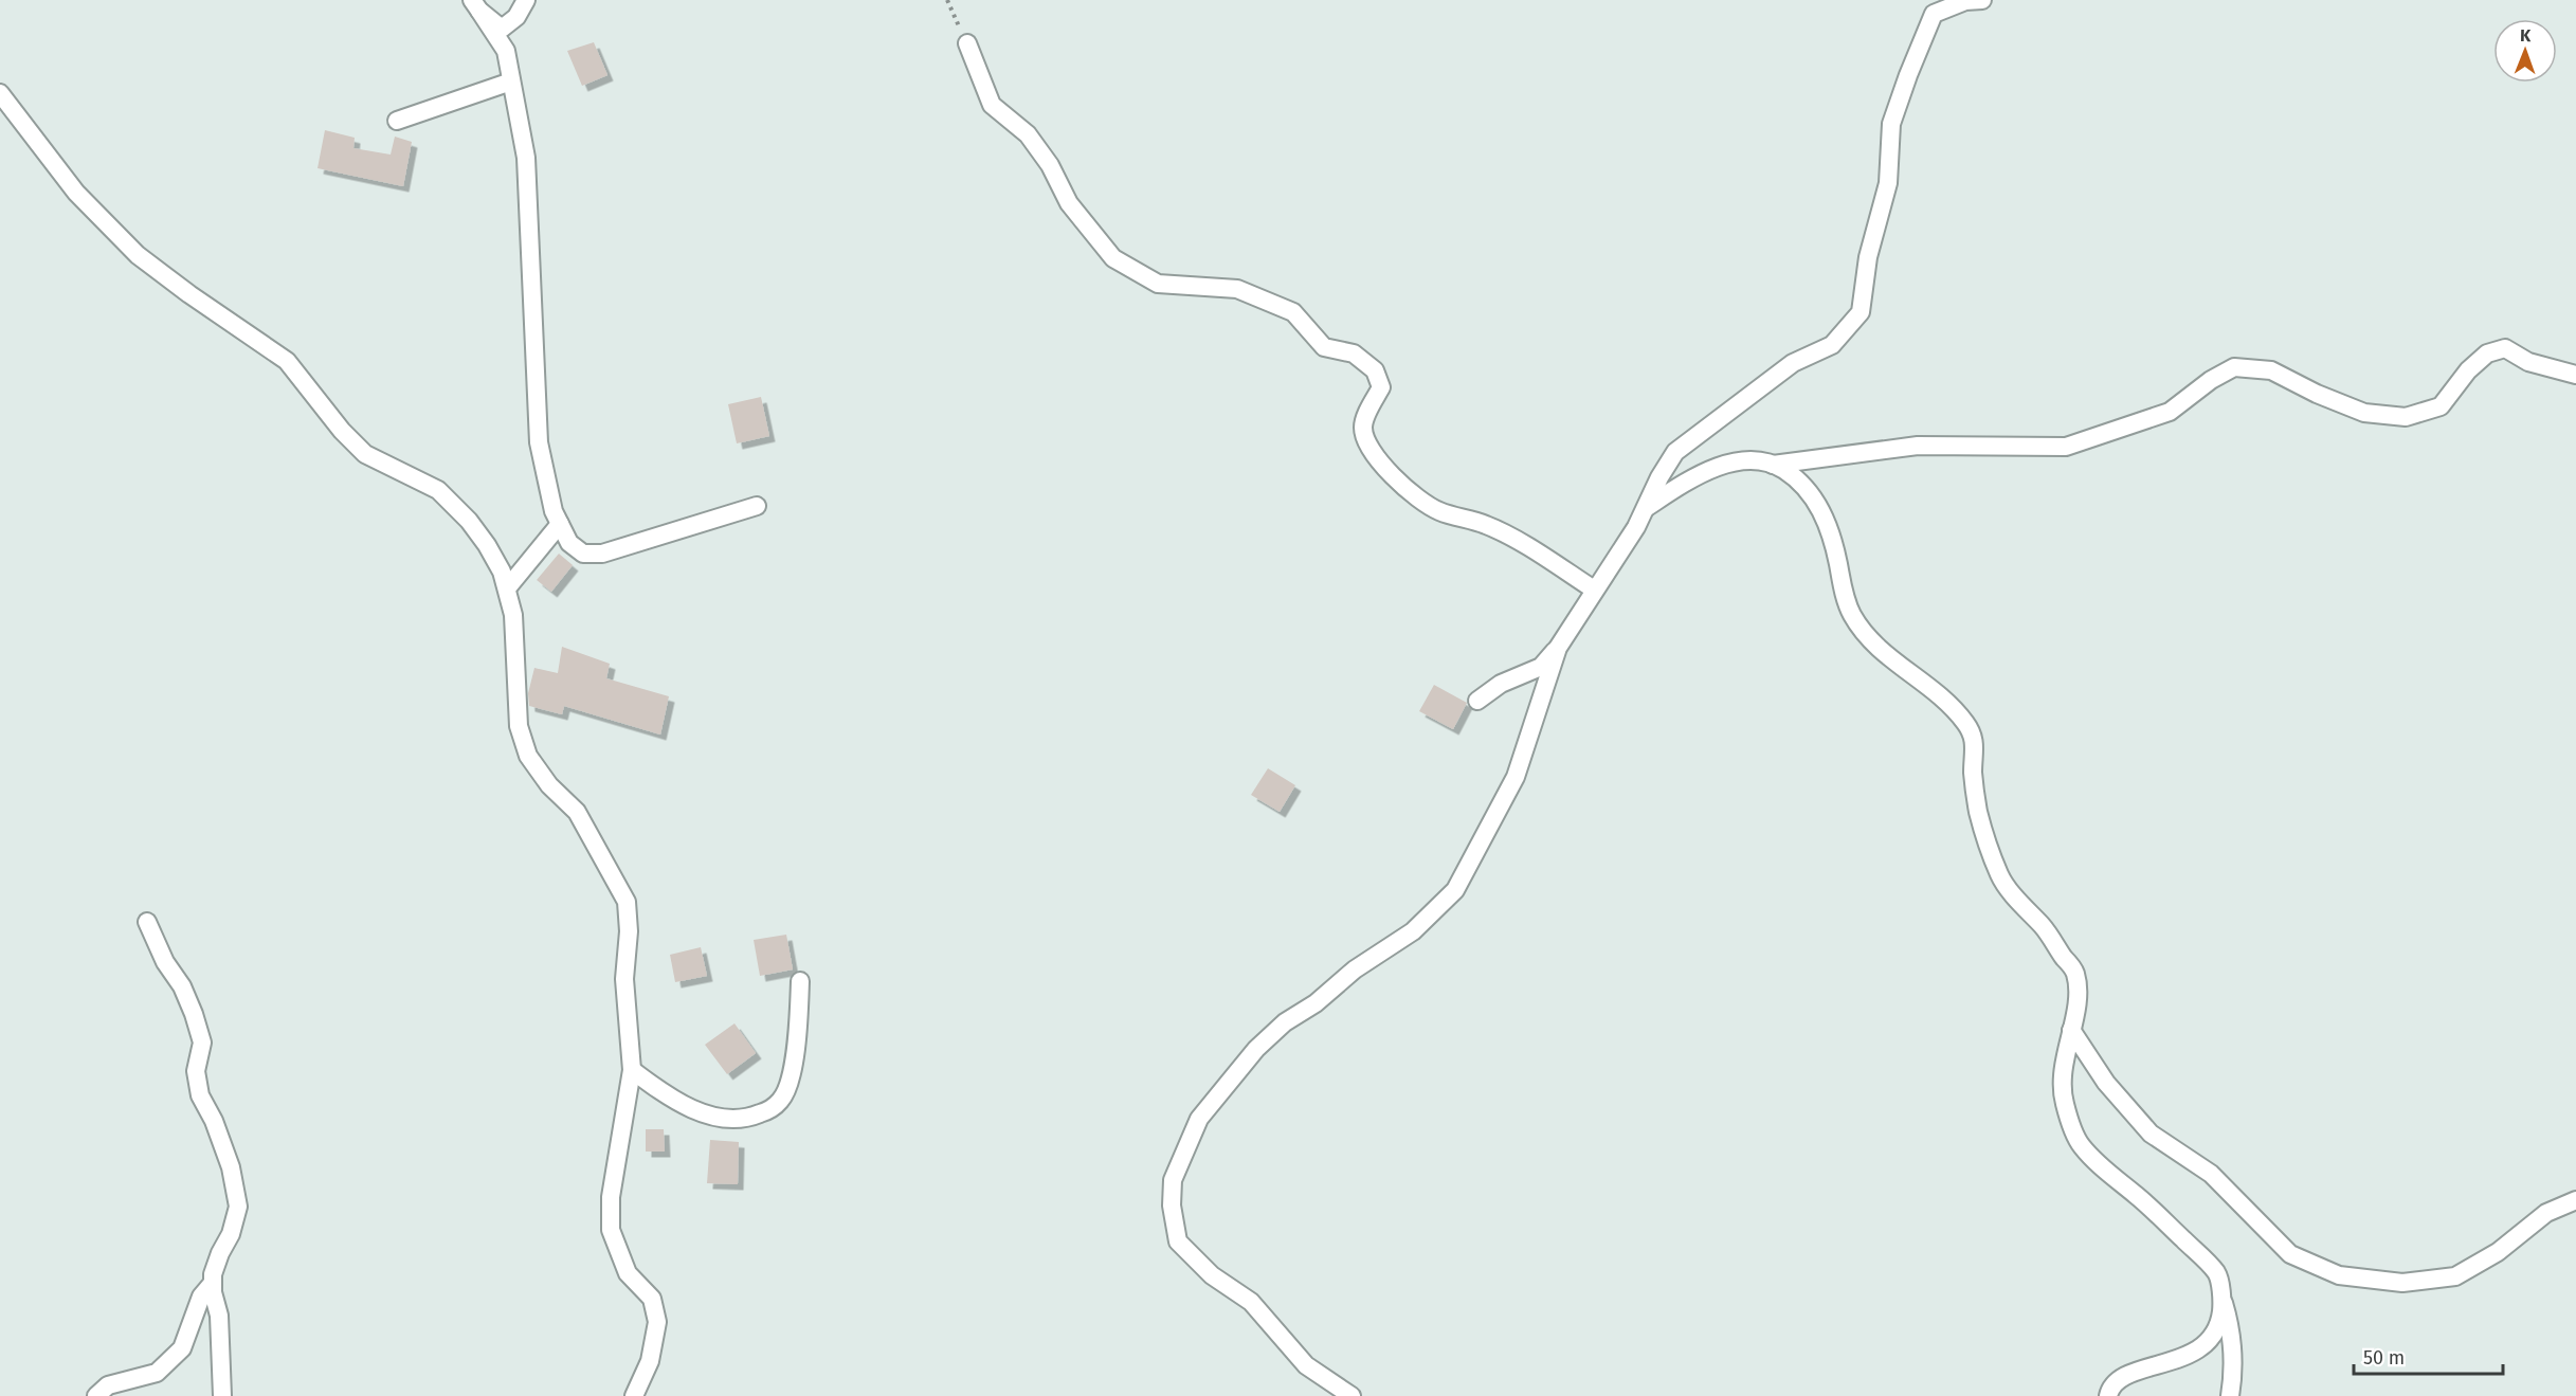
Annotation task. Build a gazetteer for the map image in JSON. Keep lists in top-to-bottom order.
{
  "scale_bar": "50 m",
  "north": "top"
}
